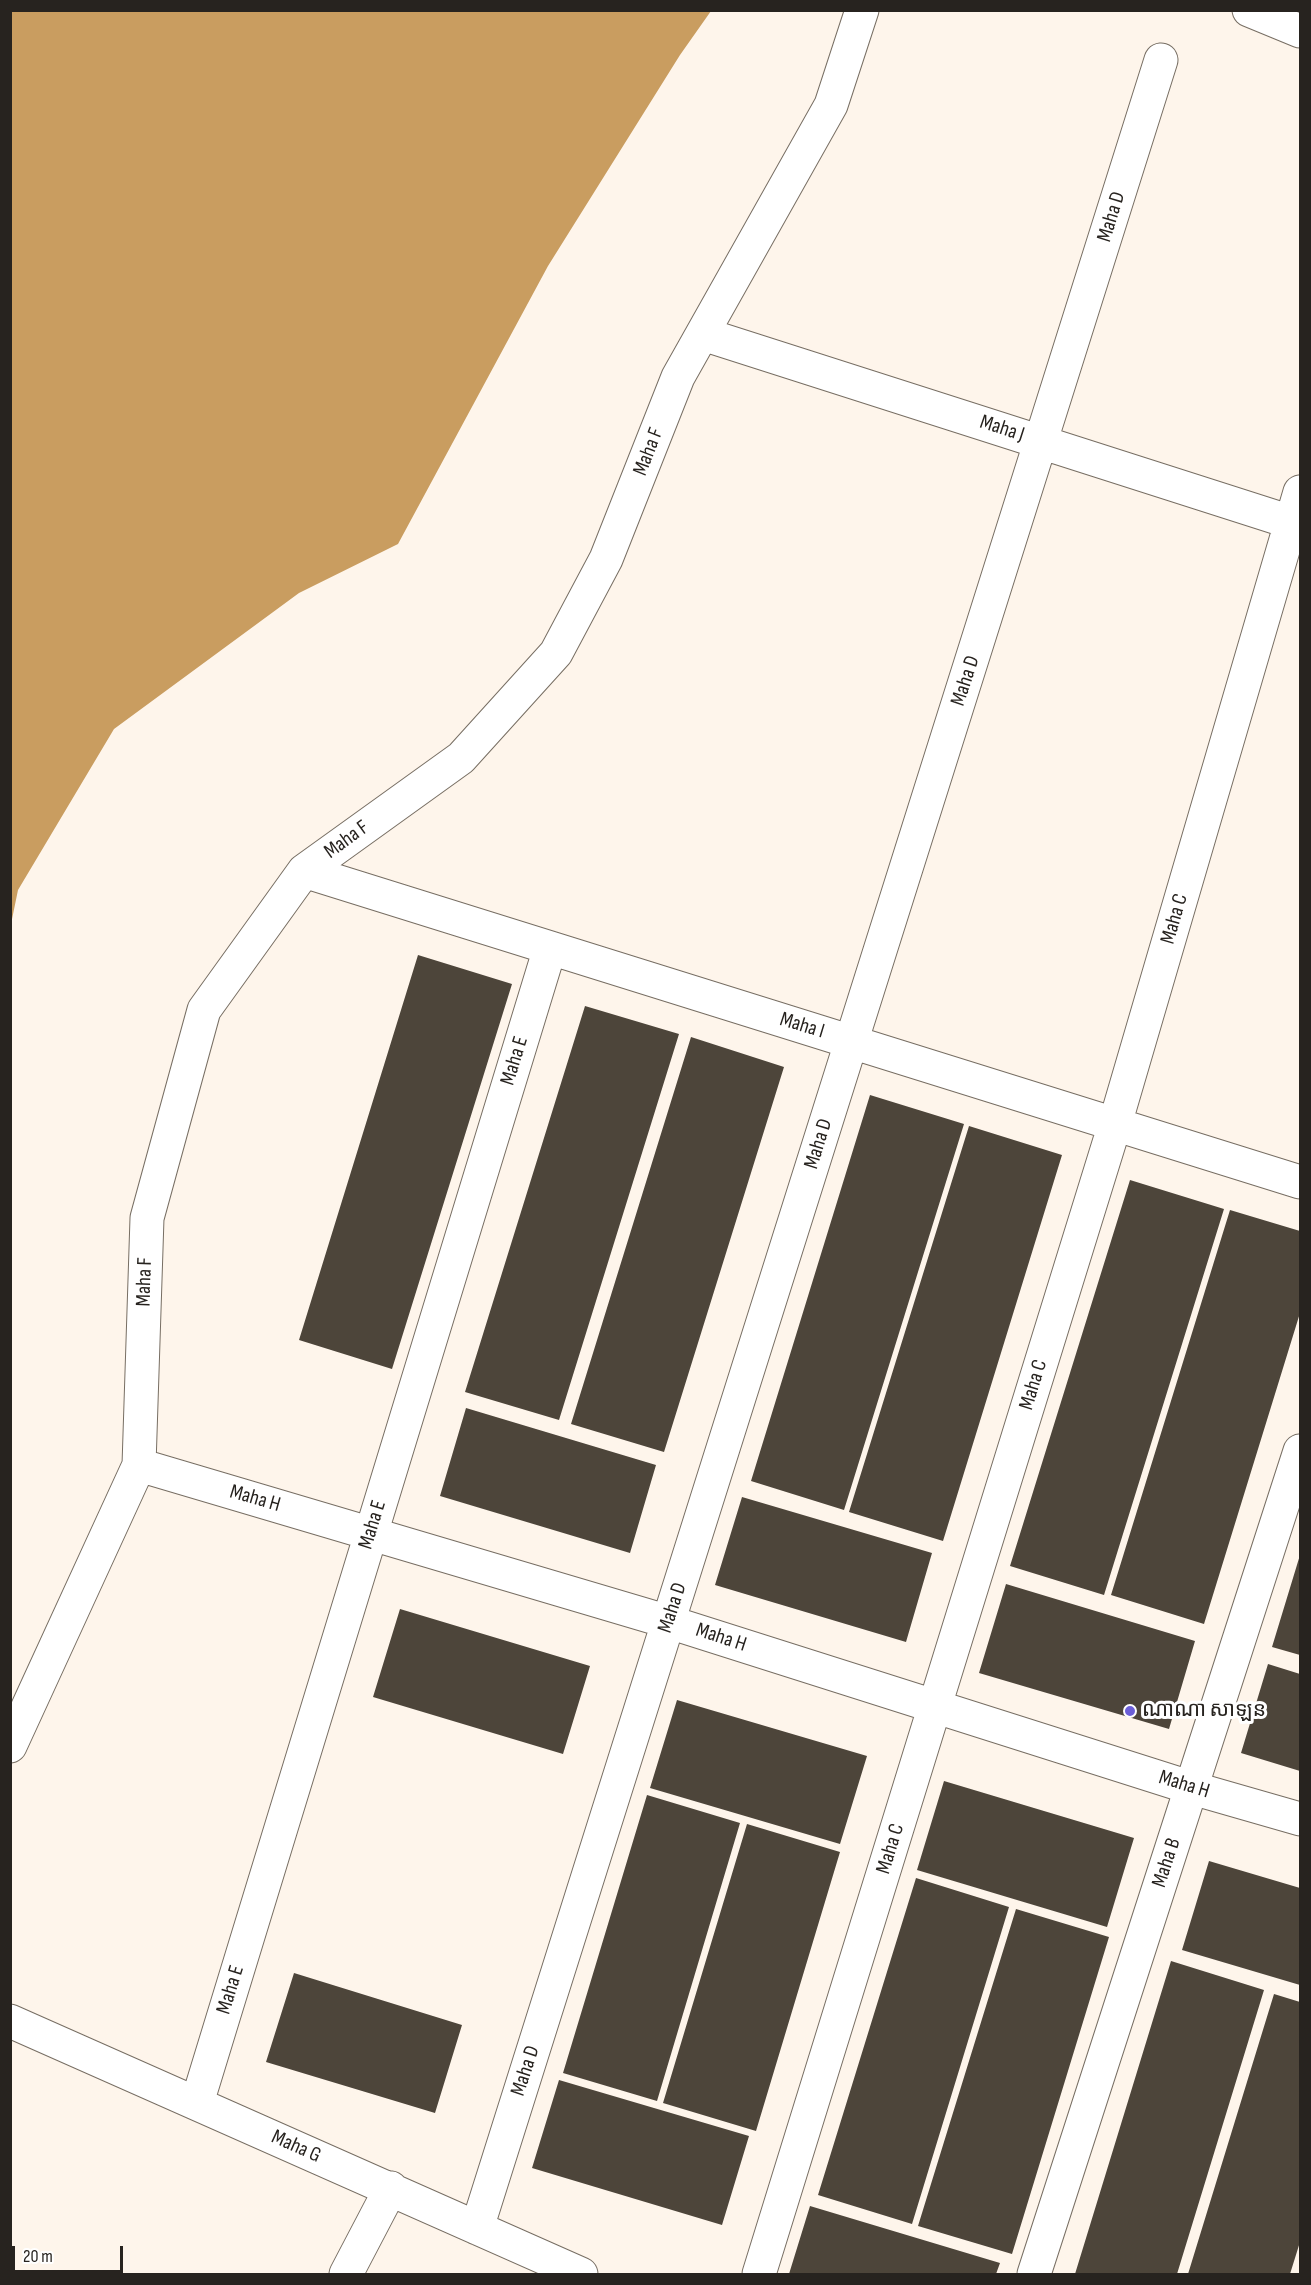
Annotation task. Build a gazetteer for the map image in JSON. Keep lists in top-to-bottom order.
{
  "streets": {
    "street": [
      "Maha D",
      "Maha J",
      "Maha F",
      "Maha C",
      "Maha I",
      "Maha E",
      "Maha H",
      "Maha B",
      "Maha G"
    ]
  },
  "crossings": [
    ["Maha D", "Maha J"],
    ["Maha D", "Maha I"],
    ["Maha D", "Maha H"],
    ["Maha D", "Maha G"],
    ["Maha J", "Maha F"],
    ["Maha J", "Maha C"],
    ["Maha F", "Maha I"],
    ["Maha F", "Maha H"],
    ["Maha C", "Maha I"],
    ["Maha C", "Maha H"],
    ["Maha I", "Maha E"],
    ["Maha E", "Maha H"],
    ["Maha E", "Maha G"],
    ["Maha H", "Maha B"]
  ],
  "places": ["ណាណា សាឡន"],
  "scale_bar": "20 m"
}
